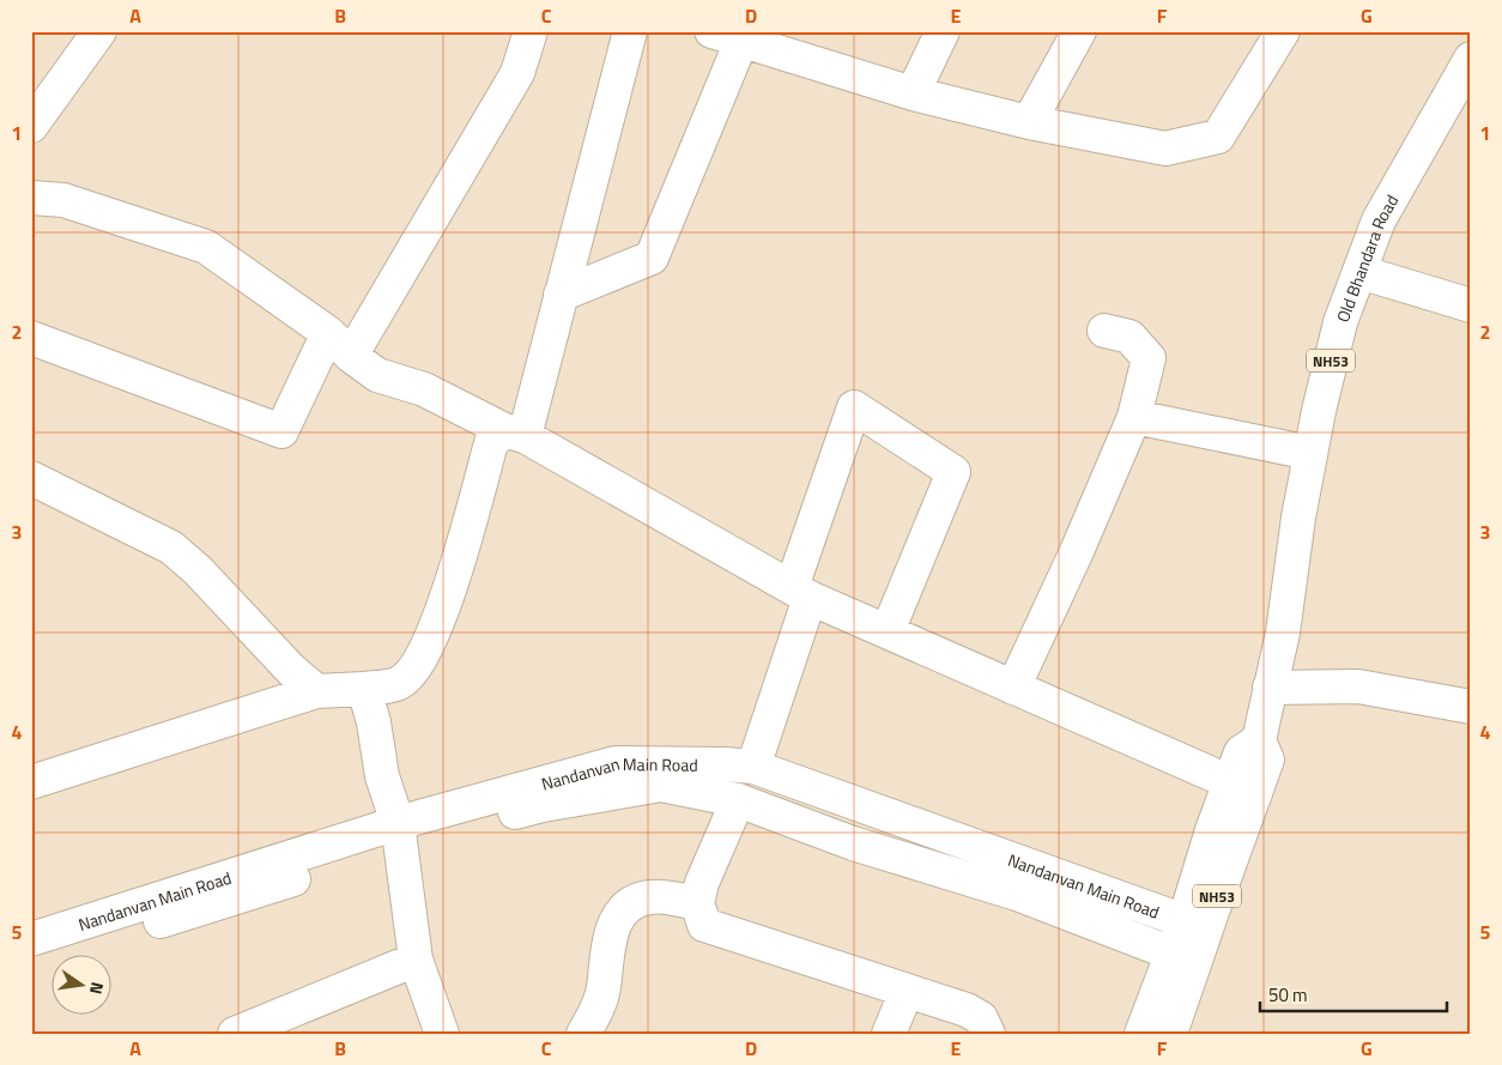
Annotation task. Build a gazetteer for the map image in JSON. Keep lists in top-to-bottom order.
{
  "streets": {
    "main road": ["Old Bhandara Road", "NH53", "Nandanvan Main Road"]
  },
  "crossings": [
    ["Old Bhandara Road", "NH53"],
    ["NH53", "Nandanvan Main Road"]
  ],
  "scale_bar": "50 m",
  "north": "right",
  "grid": {
    "columns": [
      "A",
      "B",
      "C",
      "D",
      "E",
      "F",
      "G"
    ],
    "rows": [
      "1",
      "2",
      "3",
      "4",
      "5"
    ]
  }
}
